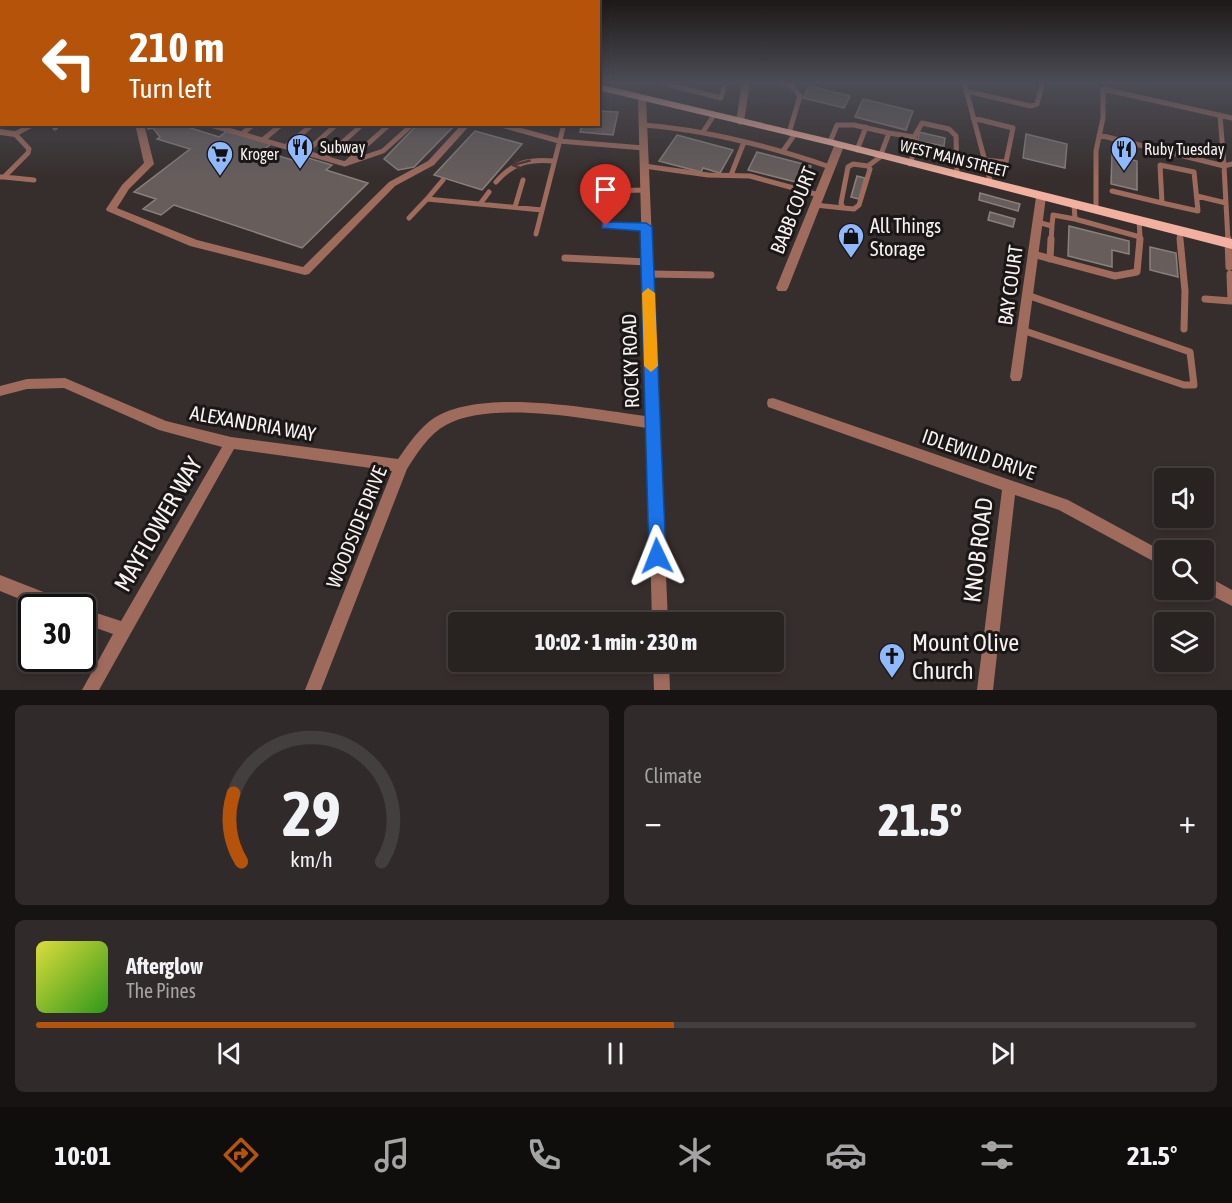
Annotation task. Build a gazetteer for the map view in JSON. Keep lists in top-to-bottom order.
{
  "streets": {
    "main road": ["WEST MAIN STREET"],
    "street": [
      "BABB COURT",
      "BAY COURT",
      "ROCKY ROAD",
      "ALEXANDRIA WAY",
      "IDLEWILD DRIVE",
      "MAYFLOWER WAY",
      "WOODSIDE DRIVE",
      "KNOB ROAD"
    ]
  },
  "crossings": [
    ["WEST MAIN STREET", "BABB COURT"],
    ["WEST MAIN STREET", "BAY COURT"],
    ["ROCKY ROAD", "WOODSIDE DRIVE"],
    ["ALEXANDRIA WAY", "MAYFLOWER WAY"],
    ["ALEXANDRIA WAY", "WOODSIDE DRIVE"],
    ["IDLEWILD DRIVE", "KNOB ROAD"]
  ],
  "places": {
    "restaurant": ["Subway", "Ruby Tuesday"],
    "supermarket": ["Kroger"],
    "shop": ["All Things Storage"],
    "church": ["Mount Olive Church"]
  },
  "page": {
    "turn": ["210 m", "Turn left"],
    "limit": "30",
    "trip": "10:02 · 1 min · 230 m",
    "tile": "Climate",
    "heat": ["−", "21.5°", "+"],
    "song": ["Afterglow", "The Pines"],
    "tabs": ["10:01", "21.5°"],
    "gauge": ["29", "km/h"]
  }
}
